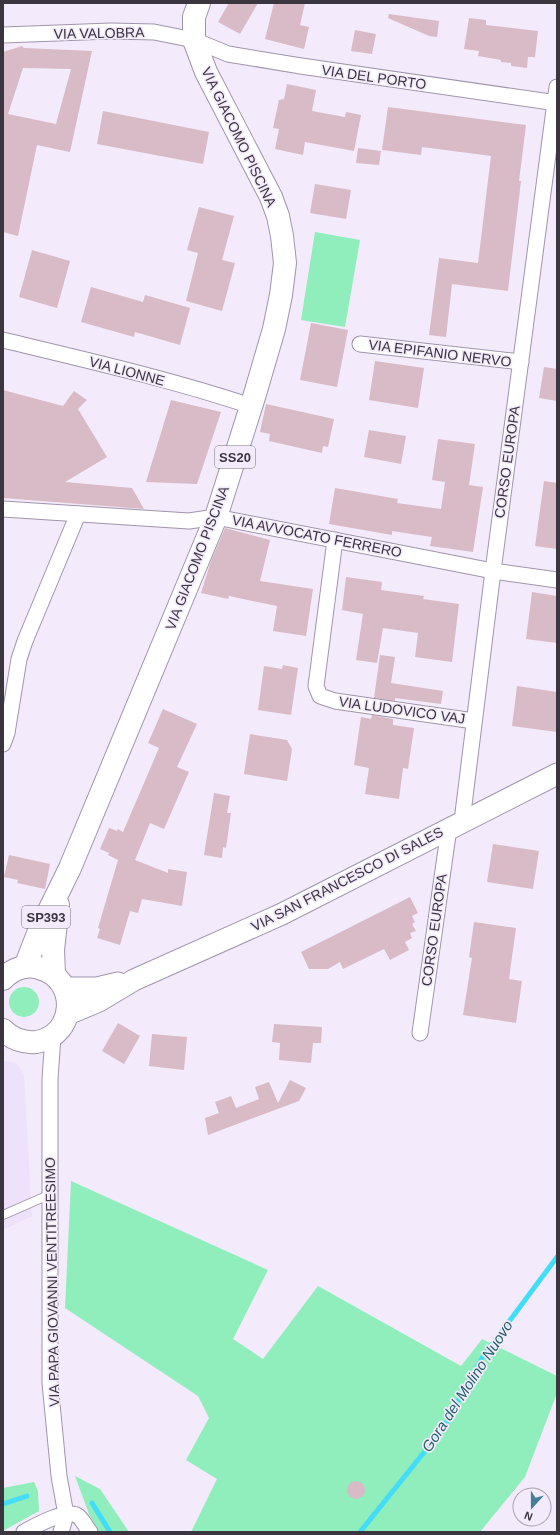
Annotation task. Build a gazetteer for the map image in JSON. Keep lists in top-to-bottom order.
{
  "streets": {
    "main road": [
      "VIA GIACOMO PISCINA",
      "SS20",
      "VIA SAN FRANCESCO DI SALES",
      "SP393"
    ],
    "street": [
      "VIA VALOBRA",
      "VIA DEL PORTO",
      "VIA EPIFANIO NERVO",
      "VIA LIONNE",
      "CORSO EUROPA",
      "VIA AVVOCATO FERRERO",
      "VIA LUDOVICO VAJ",
      "VIA PAPA GIOVANNI VENTITREESIMO"
    ]
  },
  "crossings": [
    ["VIA VALOBRA", "VIA DEL PORTO"],
    ["VIA VALOBRA", "VIA GIACOMO PISCINA"],
    ["VIA VALOBRA", "SS20"],
    ["VIA DEL PORTO", "VIA GIACOMO PISCINA"],
    ["VIA DEL PORTO", "SS20"],
    ["VIA DEL PORTO", "CORSO EUROPA"],
    ["VIA GIACOMO PISCINA", "VIA LIONNE"],
    ["VIA GIACOMO PISCINA", "SS20"],
    ["VIA GIACOMO PISCINA", "VIA AVVOCATO FERRERO"],
    ["VIA EPIFANIO NERVO", "CORSO EUROPA"],
    ["CORSO EUROPA", "VIA AVVOCATO FERRERO"],
    ["CORSO EUROPA", "VIA LUDOVICO VAJ"],
    ["CORSO EUROPA", "VIA SAN FRANCESCO DI SALES"],
    ["VIA AVVOCATO FERRERO", "VIA LUDOVICO VAJ"]
  ],
  "water": ["Gora del Molino Nuovo"],
  "north": "bottom"
}
